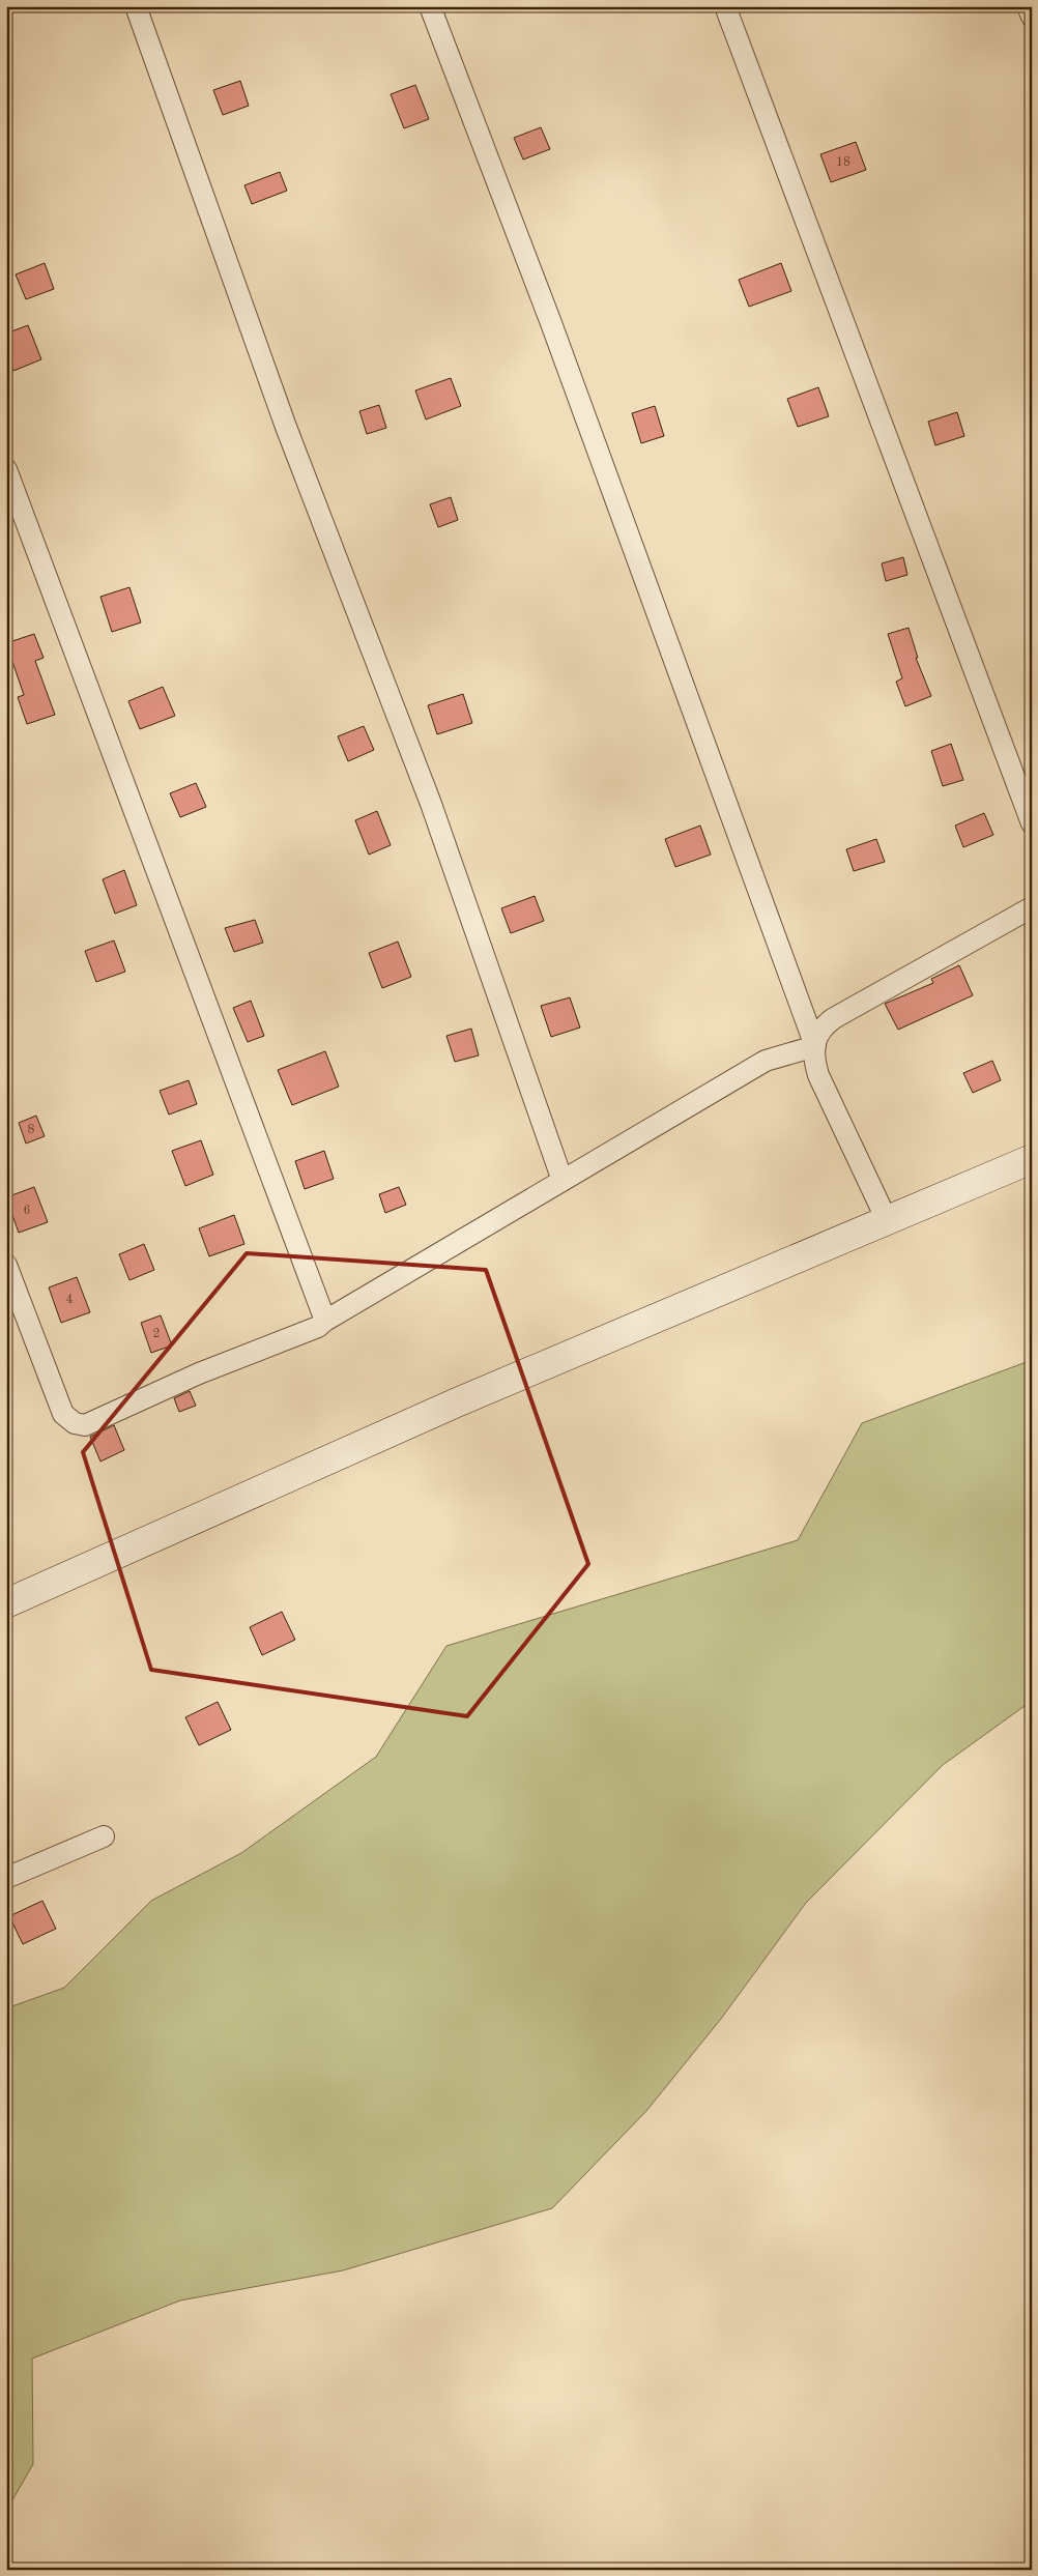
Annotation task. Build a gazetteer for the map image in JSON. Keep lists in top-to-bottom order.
{
  "house_numbers": [
    "18",
    "8",
    "6",
    "4",
    "2"
  ]
}
